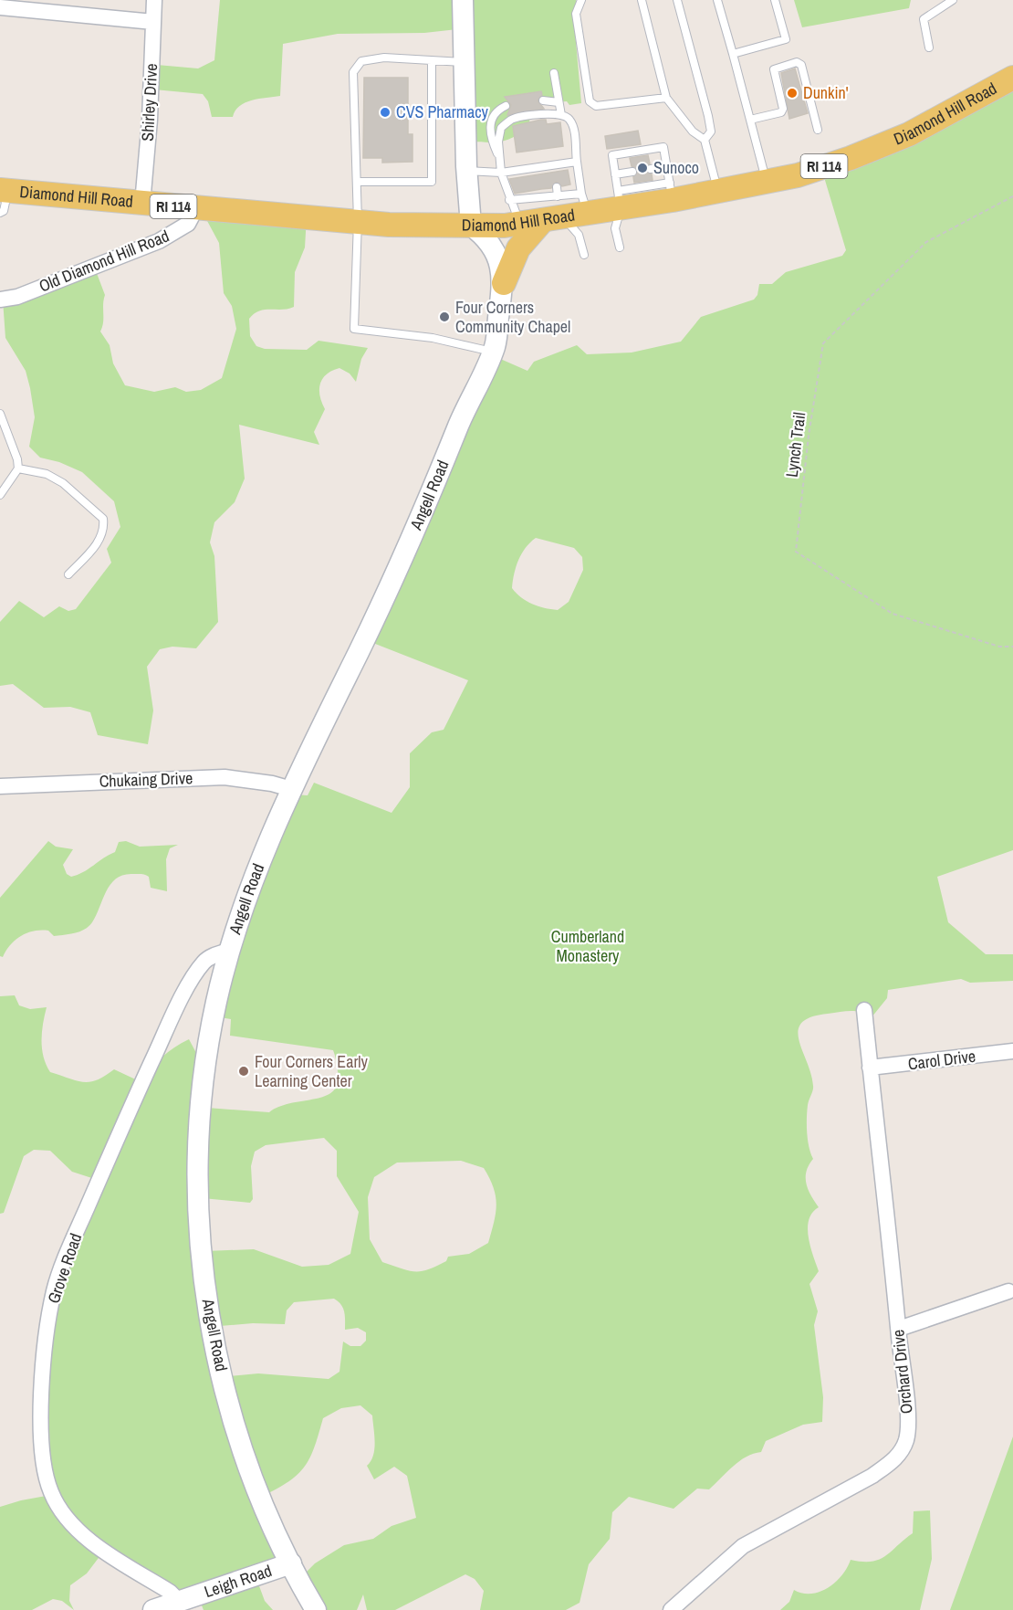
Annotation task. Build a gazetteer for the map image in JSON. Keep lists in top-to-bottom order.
{
  "streets": {
    "main road": [
      "Diamond Hill Road",
      "RI 114",
      "Angell Road",
      "Leigh Road"
    ],
    "street": [
      "Shirley Drive",
      "Old Diamond Hill Road",
      "Chukaing Drive",
      "Carol Drive",
      "Grove Road",
      "Orchard Drive"
    ],
    "path": ["Lynch Trail"]
  },
  "crossings": [
    ["Shirley Drive", "Diamond Hill Road"],
    ["Diamond Hill Road", "Old Diamond Hill Road"],
    ["Diamond Hill Road", "Angell Road"],
    ["Angell Road", "Chukaing Drive"],
    ["Angell Road", "Grove Road"],
    ["Angell Road", "Leigh Road"],
    ["Carol Drive", "Orchard Drive"],
    ["Grove Road", "Leigh Road"]
  ],
  "parks": ["Cumberland Monastery"],
  "places": [
    "Dunkin'",
    "CVS Pharmacy",
    "Sunoco",
    "Four Corners Community Chapel",
    "Four Corners Early Learning Center"
  ]
}
